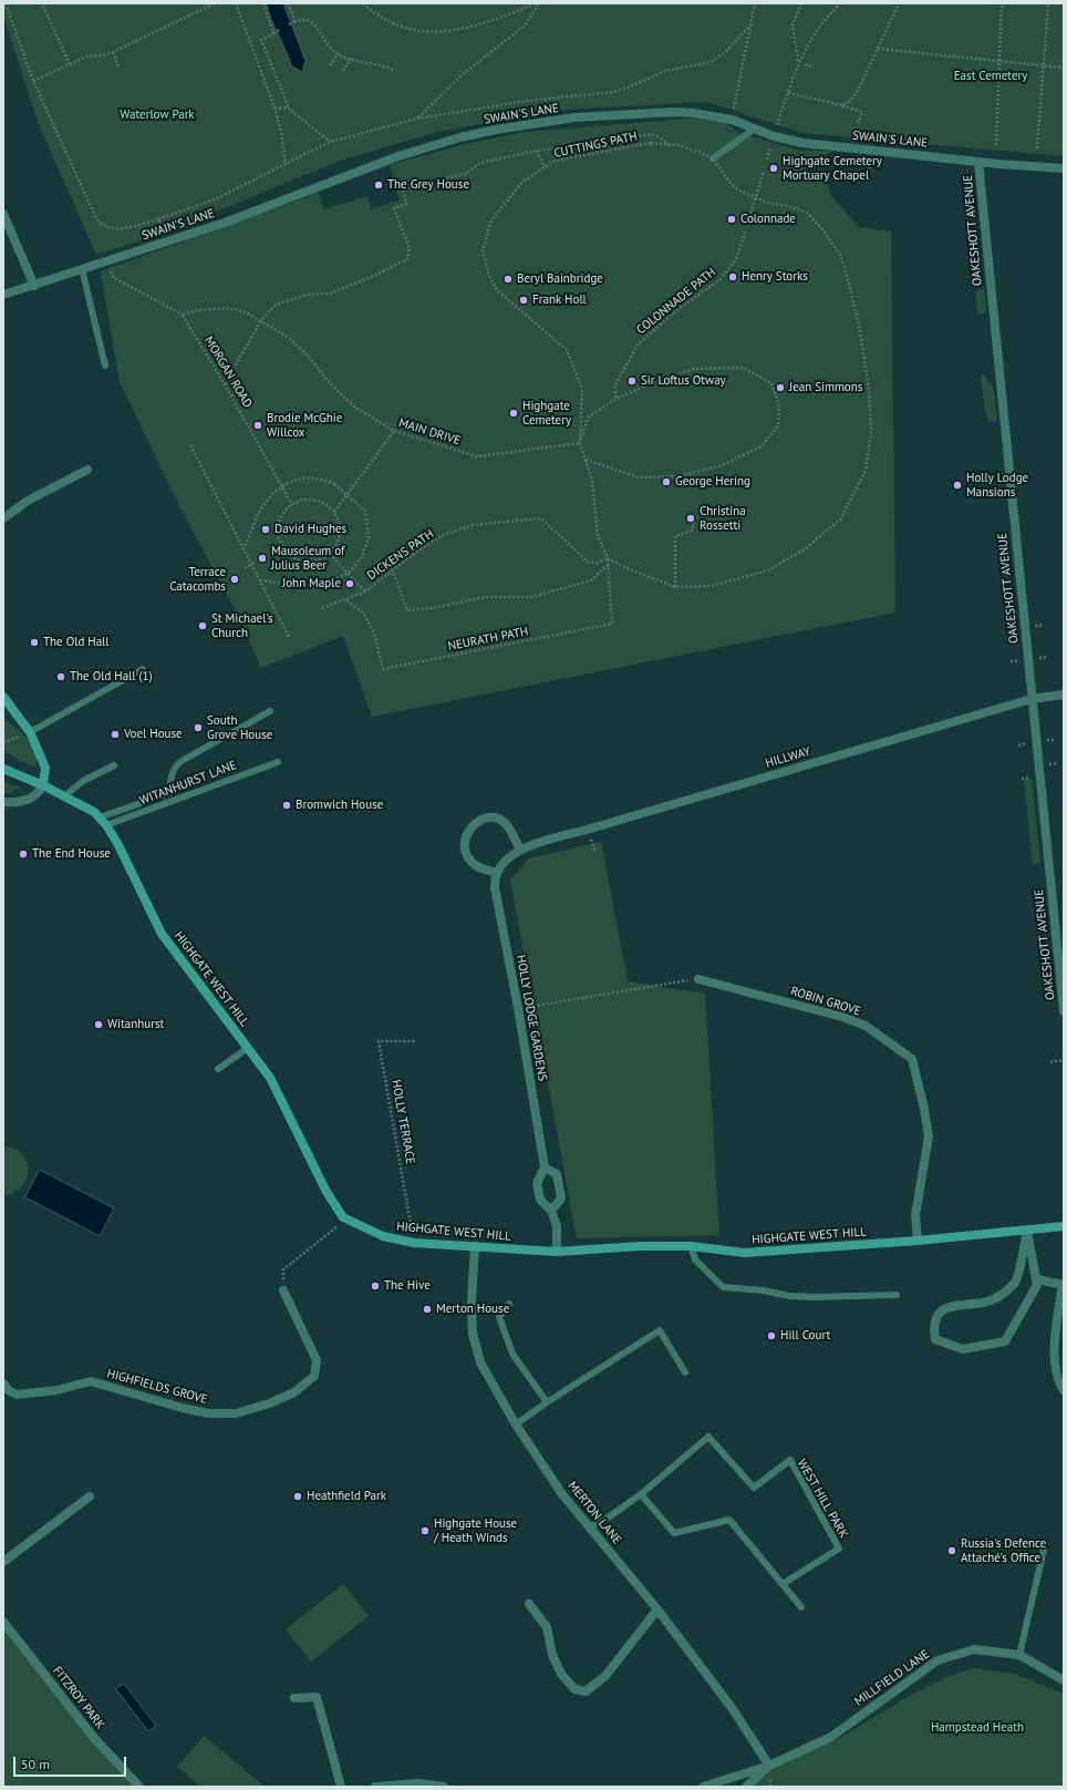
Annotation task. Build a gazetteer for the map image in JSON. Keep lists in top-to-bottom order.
{
  "streets": {
    "street": [
      "SWAIN'S LANE",
      "OAKESHOTT AVENUE",
      "HILLWAY",
      "HIGHGATE WEST HILL",
      "ROBIN GROVE",
      "HOLLY LODGE GARDENS",
      "HIGHFIELDS GROVE",
      "MERTON LANE",
      "MILLFIELD LANE",
      "FITZROY PARK"
    ],
    "lane": ["WITANHURST LANE", "WEST HILL PARK"],
    "path": [
      "CUTTINGS PATH",
      "COLONNADE PATH",
      "MORGAN ROAD",
      "MAIN DRIVE",
      "DICKENS PATH",
      "NEURATH PATH",
      "HOLLY TERRACE"
    ]
  },
  "crossings": [
    ["SWAIN'S LANE", "OAKESHOTT AVENUE"],
    ["CUTTINGS PATH", "MAIN DRIVE"],
    ["OAKESHOTT AVENUE", "HILLWAY"],
    ["MORGAN ROAD", "MAIN DRIVE"],
    ["DICKENS PATH", "NEURATH PATH"],
    ["HILLWAY", "HOLLY LODGE GARDENS"],
    ["WITANHURST LANE", "HIGHGATE WEST HILL"],
    ["HIGHGATE WEST HILL", "ROBIN GROVE"],
    ["HIGHGATE WEST HILL", "HOLLY TERRACE"],
    ["HIGHGATE WEST HILL", "MERTON LANE"],
    ["WEST HILL PARK", "MERTON LANE"],
    ["MERTON LANE", "MILLFIELD LANE"]
  ],
  "parks": ["East Cemetery", "Waterlow Park", "Hampstead Heath"],
  "places": [
    "Highgate Cemetery Mortuary Chapel",
    "The Grey House",
    "Colonnade",
    "Henry Storks",
    "Beryl Bainbridge",
    "Frank Holl",
    "Sir Loftus Otway",
    "Jean Simmons",
    "Highgate Cemetery",
    "Brodie McGhie Willcox",
    "George Hering",
    "Holly Lodge Mansions",
    "Christina Rossetti",
    "David Hughes",
    "Mausoleum of Julius Beer",
    "Terrace Catacombs",
    "John Maple",
    "St Michael's Church",
    "The Old Hall",
    "The Old Hall (1)",
    "South Grove House",
    "Voel House",
    "Bromwich House",
    "The End House",
    "Witanhurst",
    "The Hive",
    "Merton House",
    "Hill Court",
    "Heathfield Park",
    "Highgate House / Heath Winds",
    "Russia's Defence Attaché's Office"
  ],
  "scale_bar": "50 m"
}
